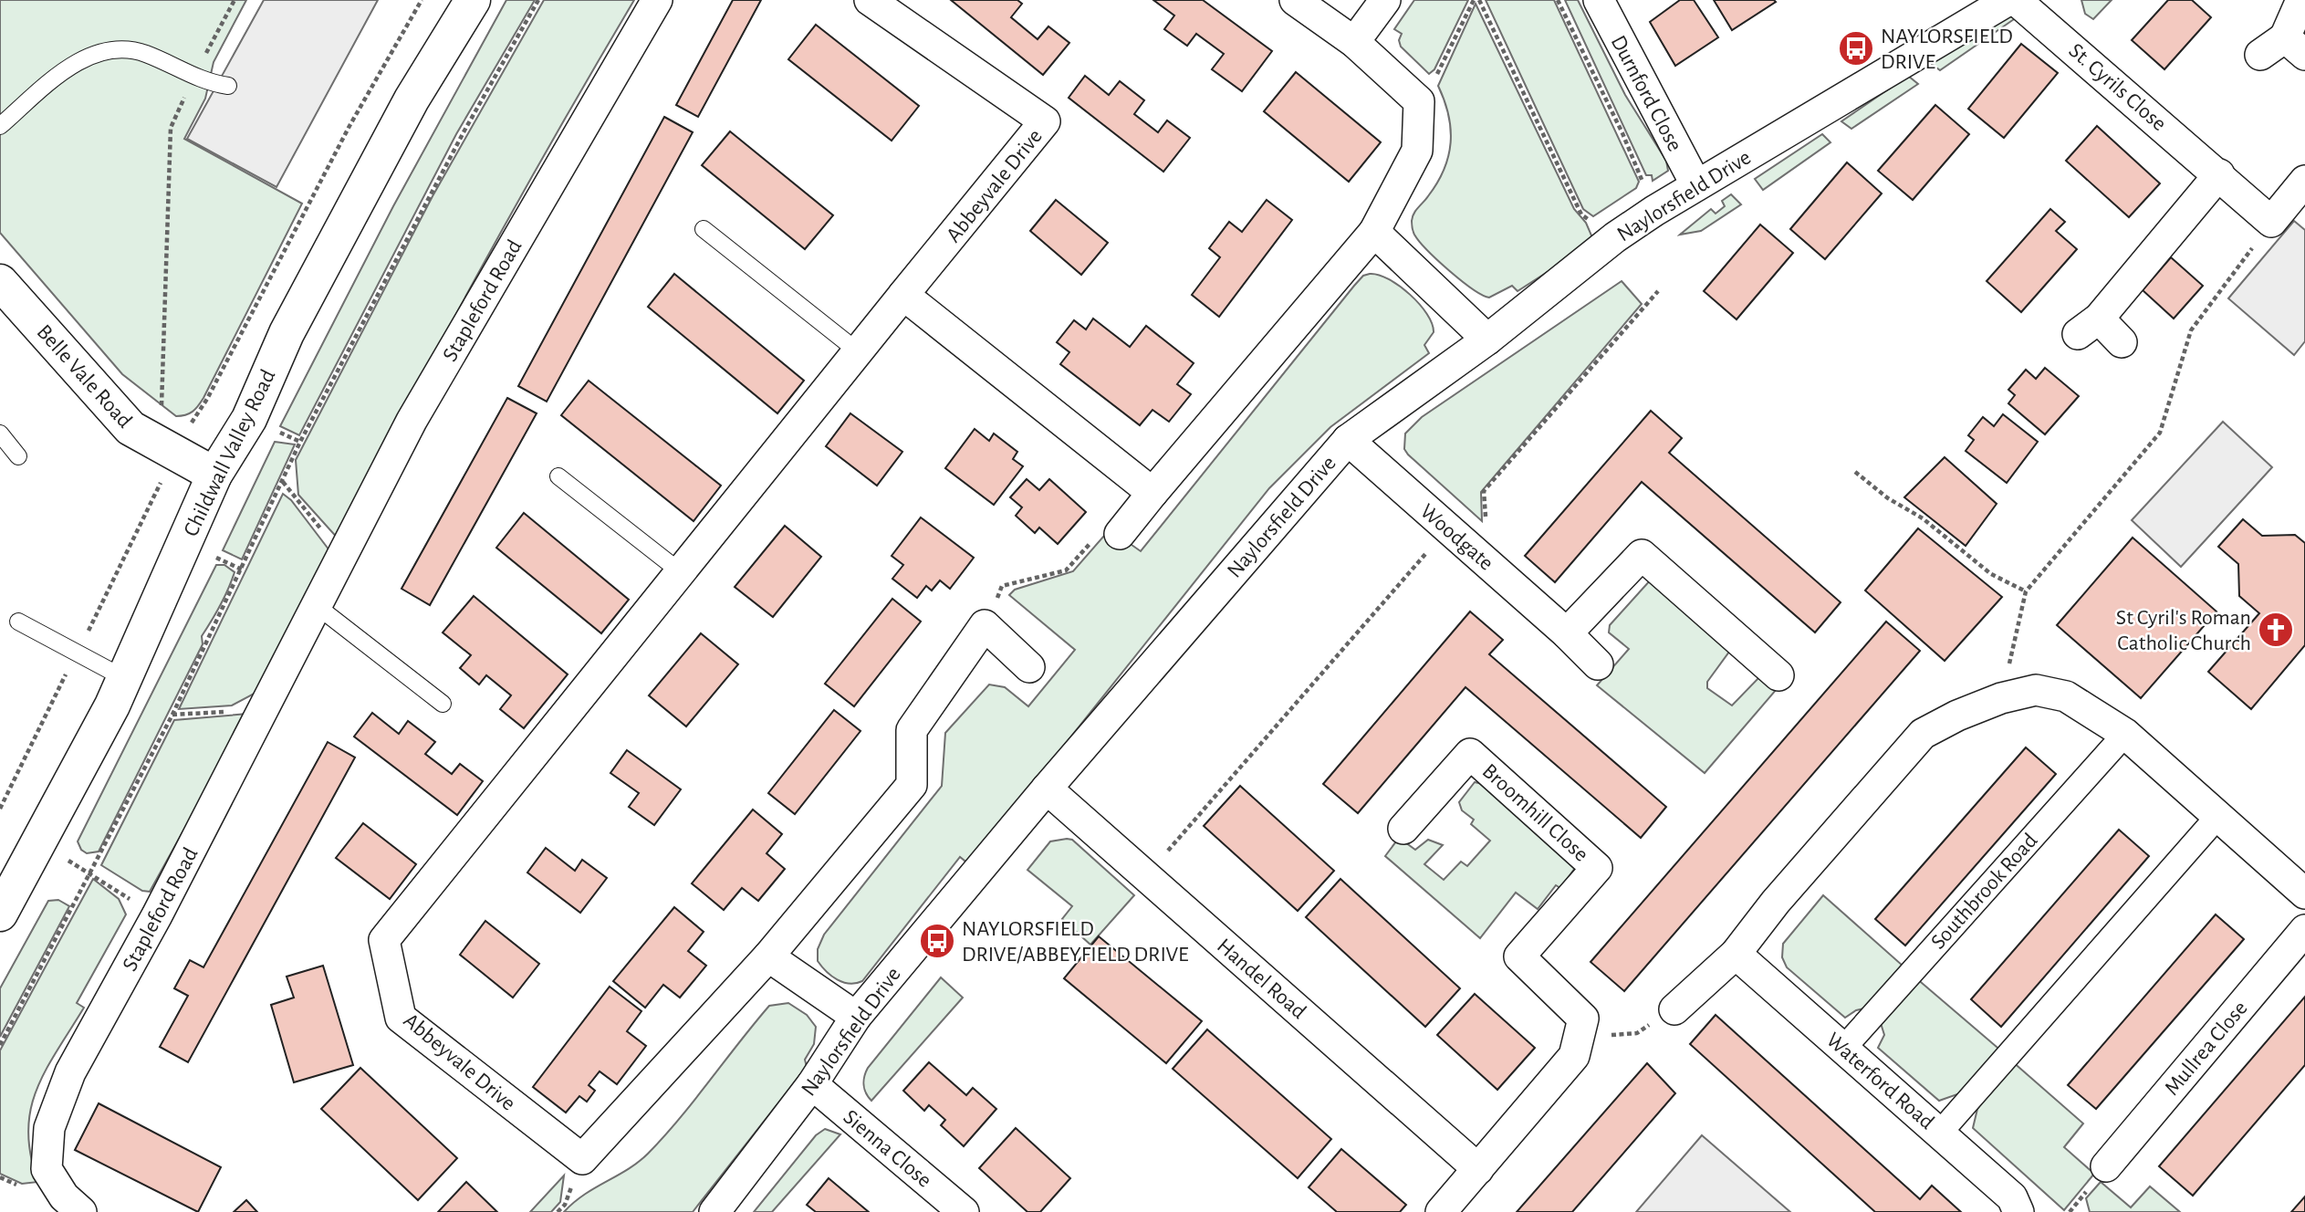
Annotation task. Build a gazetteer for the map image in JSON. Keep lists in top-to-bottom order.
{
  "streets": {
    "main road": ["Belle Vale Road", "Childwall Valley Road"],
    "street": [
      "St. Cyrils Close",
      "Durnford Close",
      "Abbeyvale Drive",
      "Naylorsfield Drive",
      "Stapleford Road",
      "Woodgate",
      "Broomhill Close",
      "Southbrook Road",
      "Handel Road",
      "Mullrea Close",
      "Waterford Road",
      "Sienna Close"
    ]
  },
  "crossings": [
    ["Durnford Close", "Naylorsfield Drive"],
    ["Naylorsfield Drive", "Woodgate"],
    ["Naylorsfield Drive", "Handel Road"],
    ["Naylorsfield Drive", "Sienna Close"],
    ["Belle Vale Road", "Childwall Valley Road"],
    ["Southbrook Road", "Waterford Road"]
  ],
  "places": {
    "bus stop": ["NAYLORSFIELD DRIVE", "NAYLORSFIELD DRIVE/ABBEYFIELD DRIVE"],
    "church": ["St Cyril's Roman Catholic Church"]
  }
}
